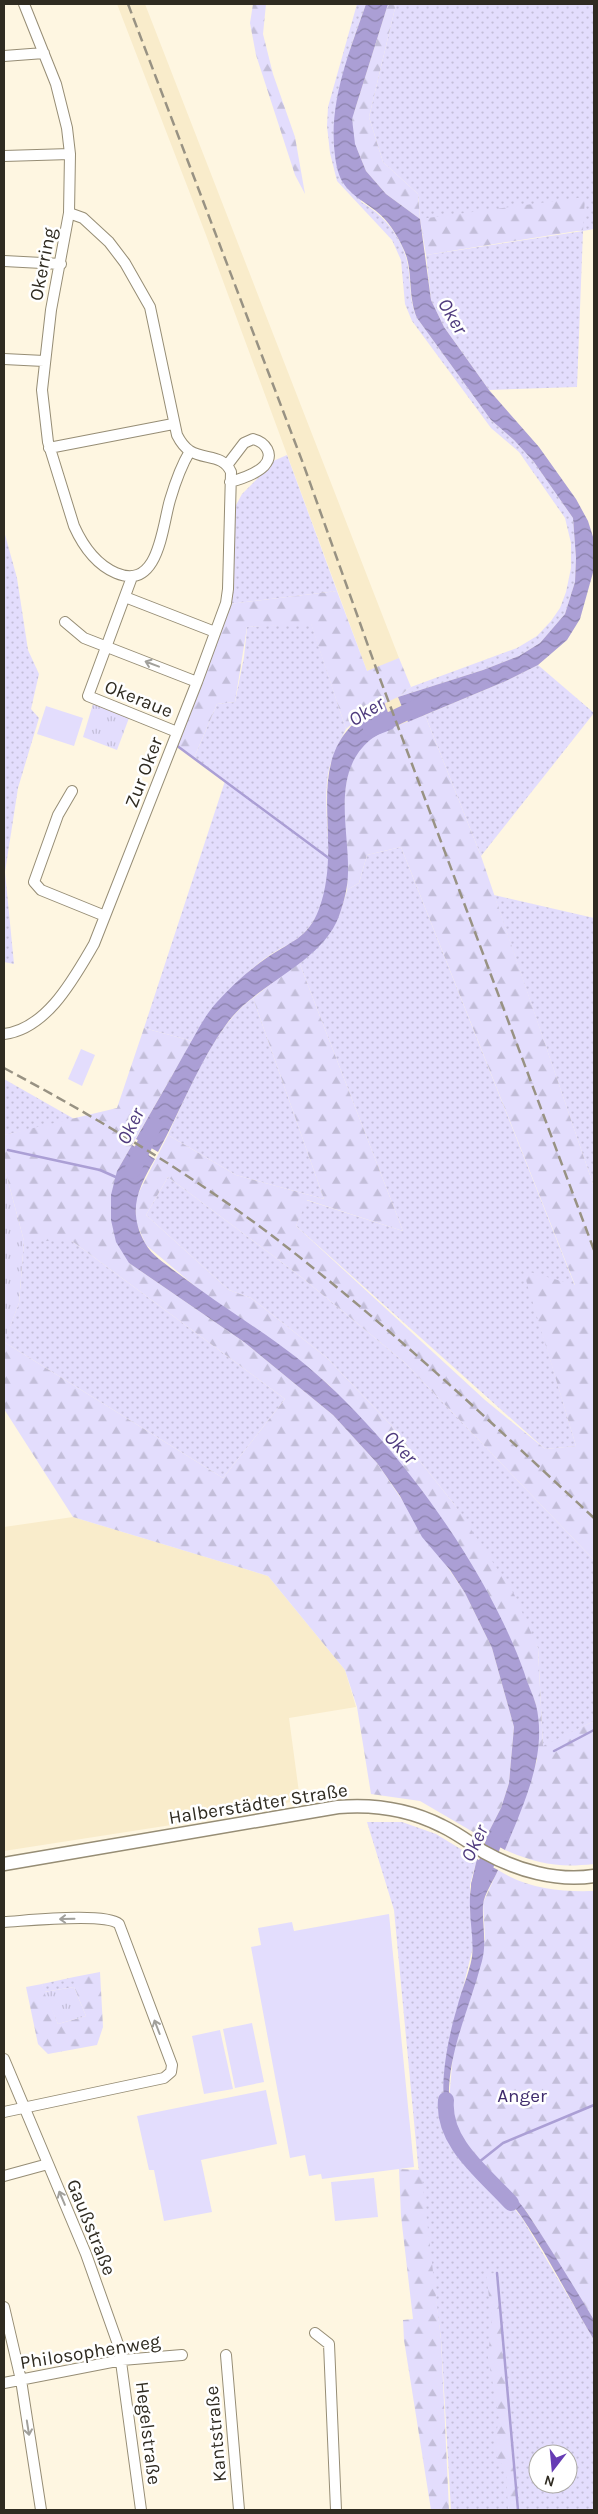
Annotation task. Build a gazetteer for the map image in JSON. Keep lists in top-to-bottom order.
{
  "streets": {
    "main road": ["Halberstädter Straße"],
    "street": [
      "Okerring",
      "Okeraue",
      "Zur Oker",
      "Gaußstraße",
      "Philosophenweg",
      "Hegelstraße",
      "Kantstraße"
    ]
  },
  "crossings": [
    ["Okeraue", "Zur Oker"],
    ["Gaußstraße", "Philosophenweg"],
    ["Gaußstraße", "Hegelstraße"],
    ["Philosophenweg", "Hegelstraße"]
  ],
  "one_way": ["Gaußstraße"],
  "water": ["Oker"],
  "parks": ["Anger"],
  "north": "bottom"
}
